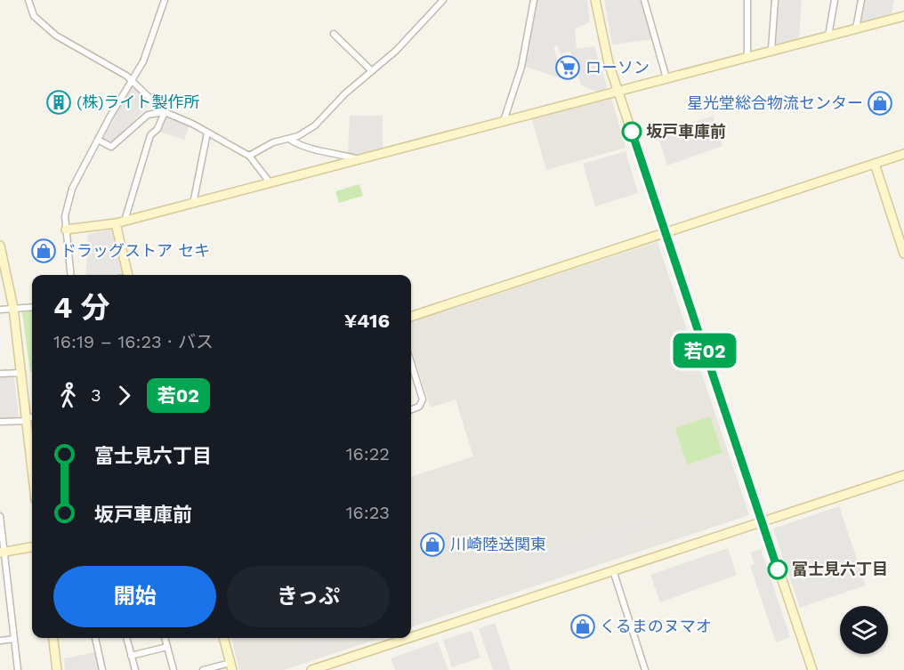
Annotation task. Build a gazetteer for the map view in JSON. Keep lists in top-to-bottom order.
{
  "places": {
    "supermarket": ["ローソン"],
    "building": ["(株)ライト製作所"],
    "shop": [
      "星光堂総合物流センター",
      "ドラッグストア セキ",
      "川崎陸送関東",
      "くるまのヌマオ"
    ],
    "other": ["坂戸車庫前", "富士見六丁目"]
  },
  "lines": ["bus line 若02"],
  "page": {
    "on_map": "若02",
    "heading": ["4 分", "16:19 – 16:23 · バス", "¥416"],
    "legs": ["3", "若02"],
    "list": [
      {
        "name": "富士見六丁目",
        "value": "16:22"
      },
      {
        "name": "坂戸車庫前",
        "value": "16:23"
      }
    ],
    "buttons": ["開始", "きっぷ"]
  }
}
